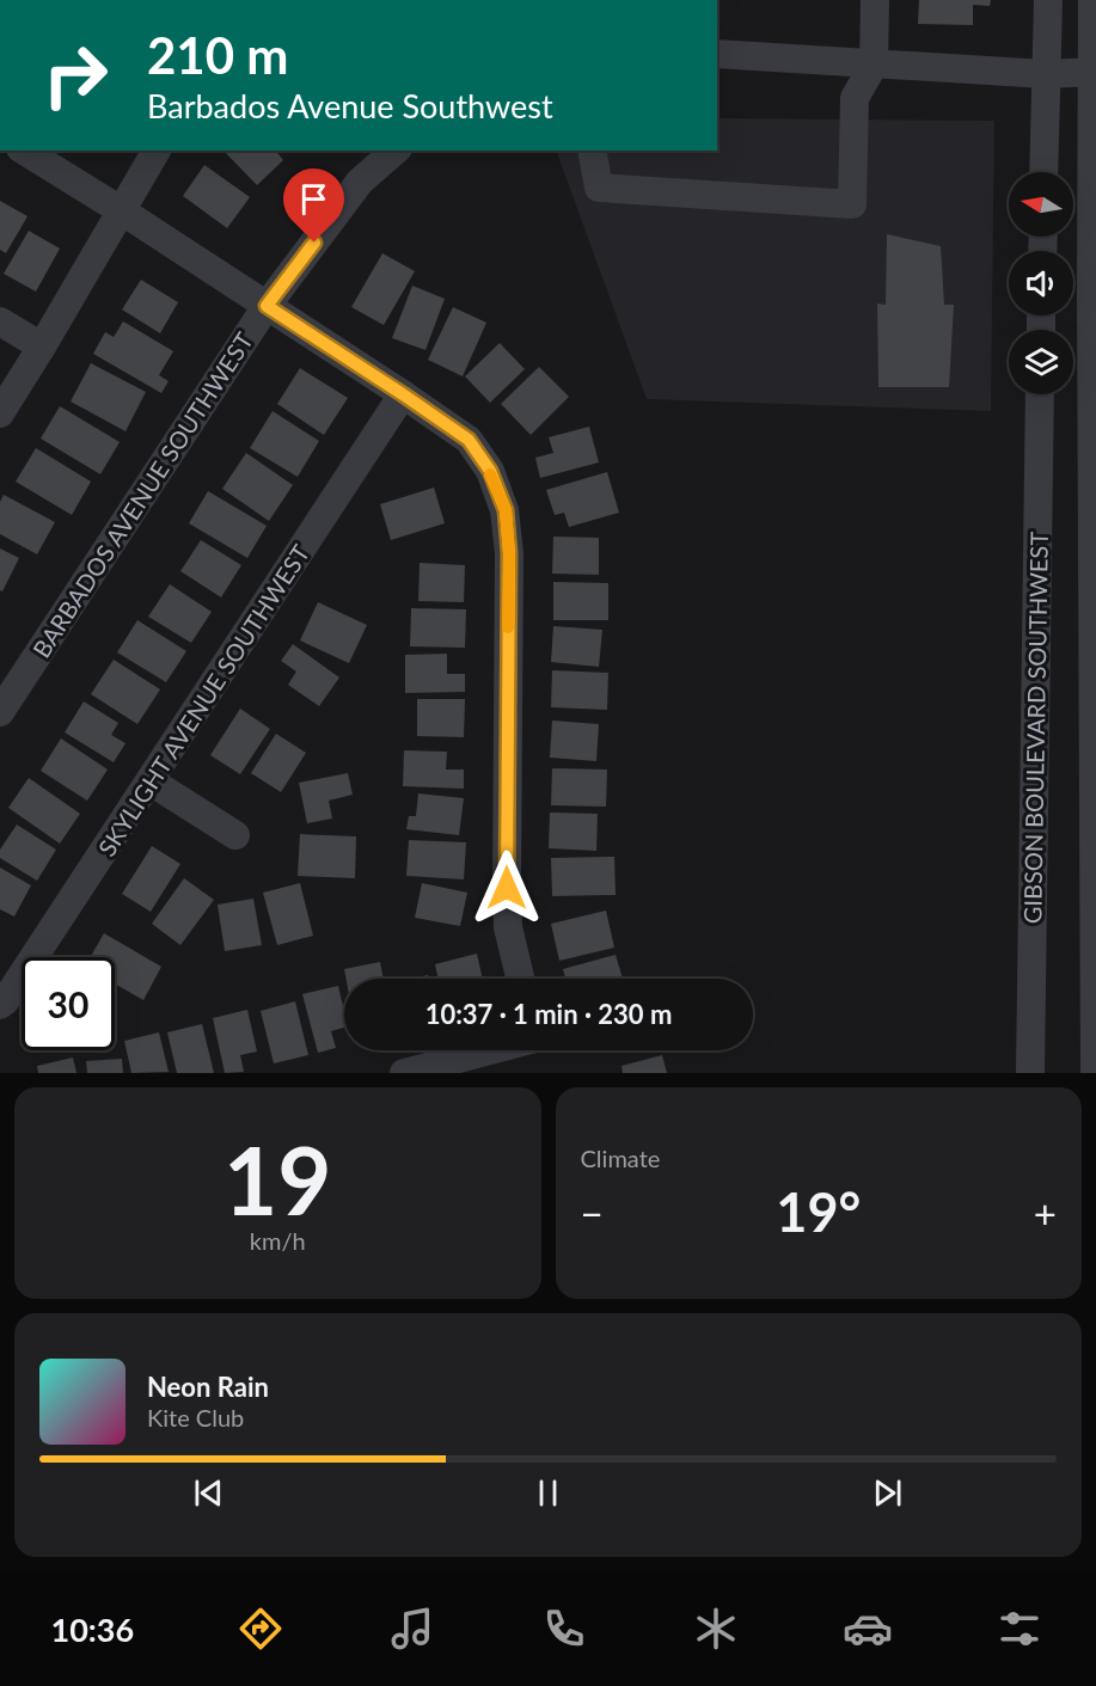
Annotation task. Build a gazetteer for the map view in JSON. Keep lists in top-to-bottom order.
{
  "streets": {
    "street": ["BARBADOS AVENUE SOUTHWEST", "SKYLIGHT AVENUE SOUTHWEST", "GIBSON BOULEVARD SOUTHWEST"]
  },
  "north": "left",
  "page": {
    "turn": ["210 m", "Barbados Avenue Southwest"],
    "limit": "30",
    "trip": "10:37 · 1 min · 230 m",
    "tile": [
      ["19", "km/h"],
      "Climate"
    ],
    "heat": ["−", "19°", "+"],
    "song": ["Neon Rain", "Kite Club"],
    "tabs": "10:36"
  }
}
